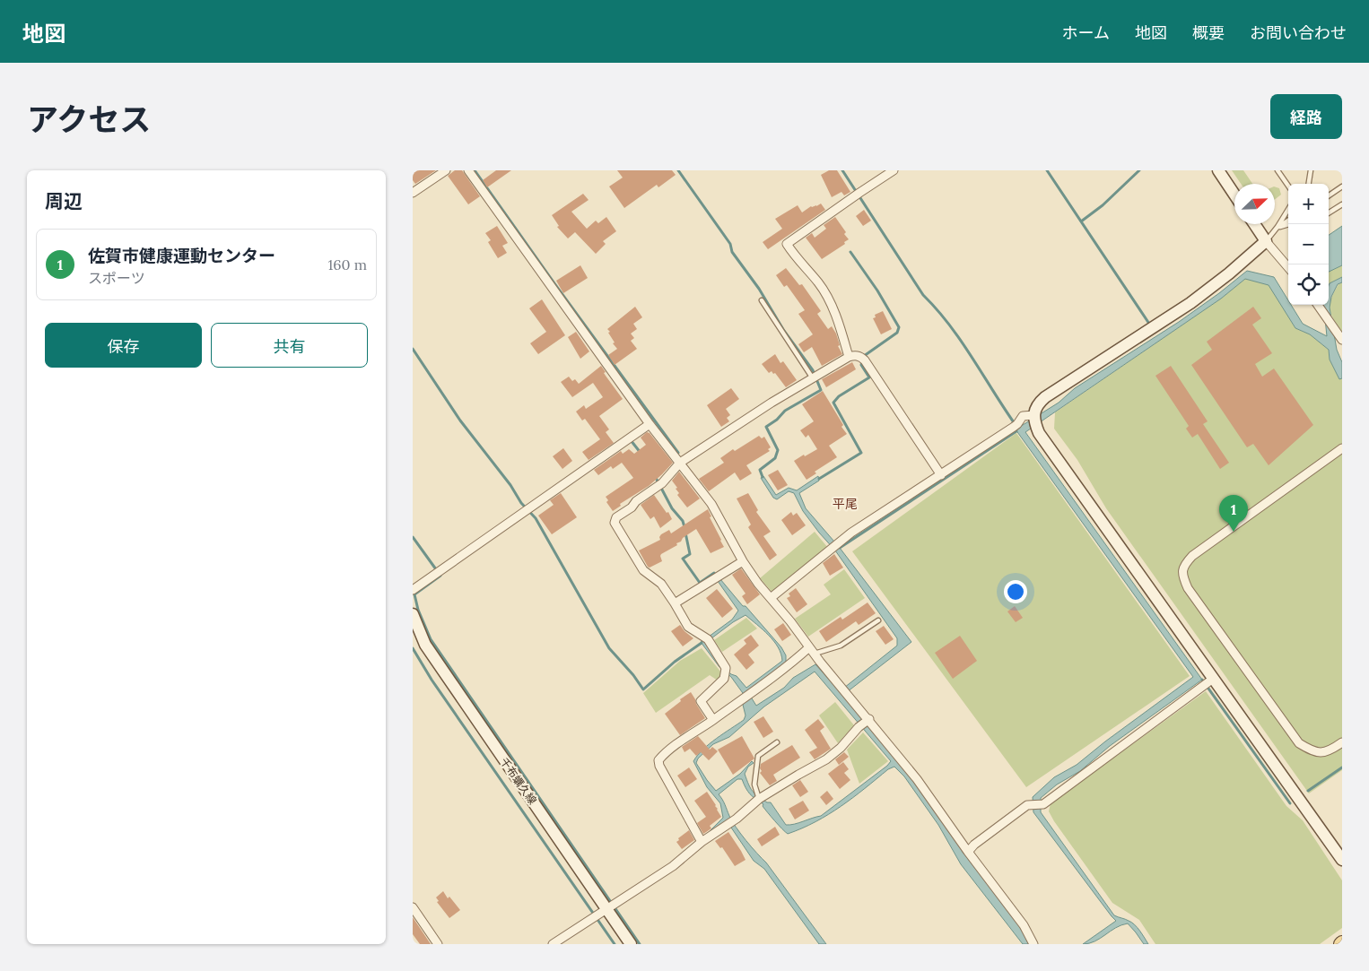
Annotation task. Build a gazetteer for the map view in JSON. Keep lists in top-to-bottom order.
{
  "streets": {
    "street": ["千布蠣久線"]
  },
  "districts": ["平尾"],
  "north": "top right",
  "page": {
    "header": "地図",
    "nav": [
      "ホーム",
      "地図",
      "概要",
      "お問い合わせ"
    ],
    "title": "アクセス",
    "buttons": [
      "経路",
      ["保存", "共有"]
    ],
    "heading": "周辺",
    "map_buttons": ["+", "−"],
    "list": [
      {
        "mark": "1",
        "name": "佐賀市健康運動センター",
        "note": "スポーツ",
        "value": "160 m"
      }
    ],
    "pins": "1"
  }
}
